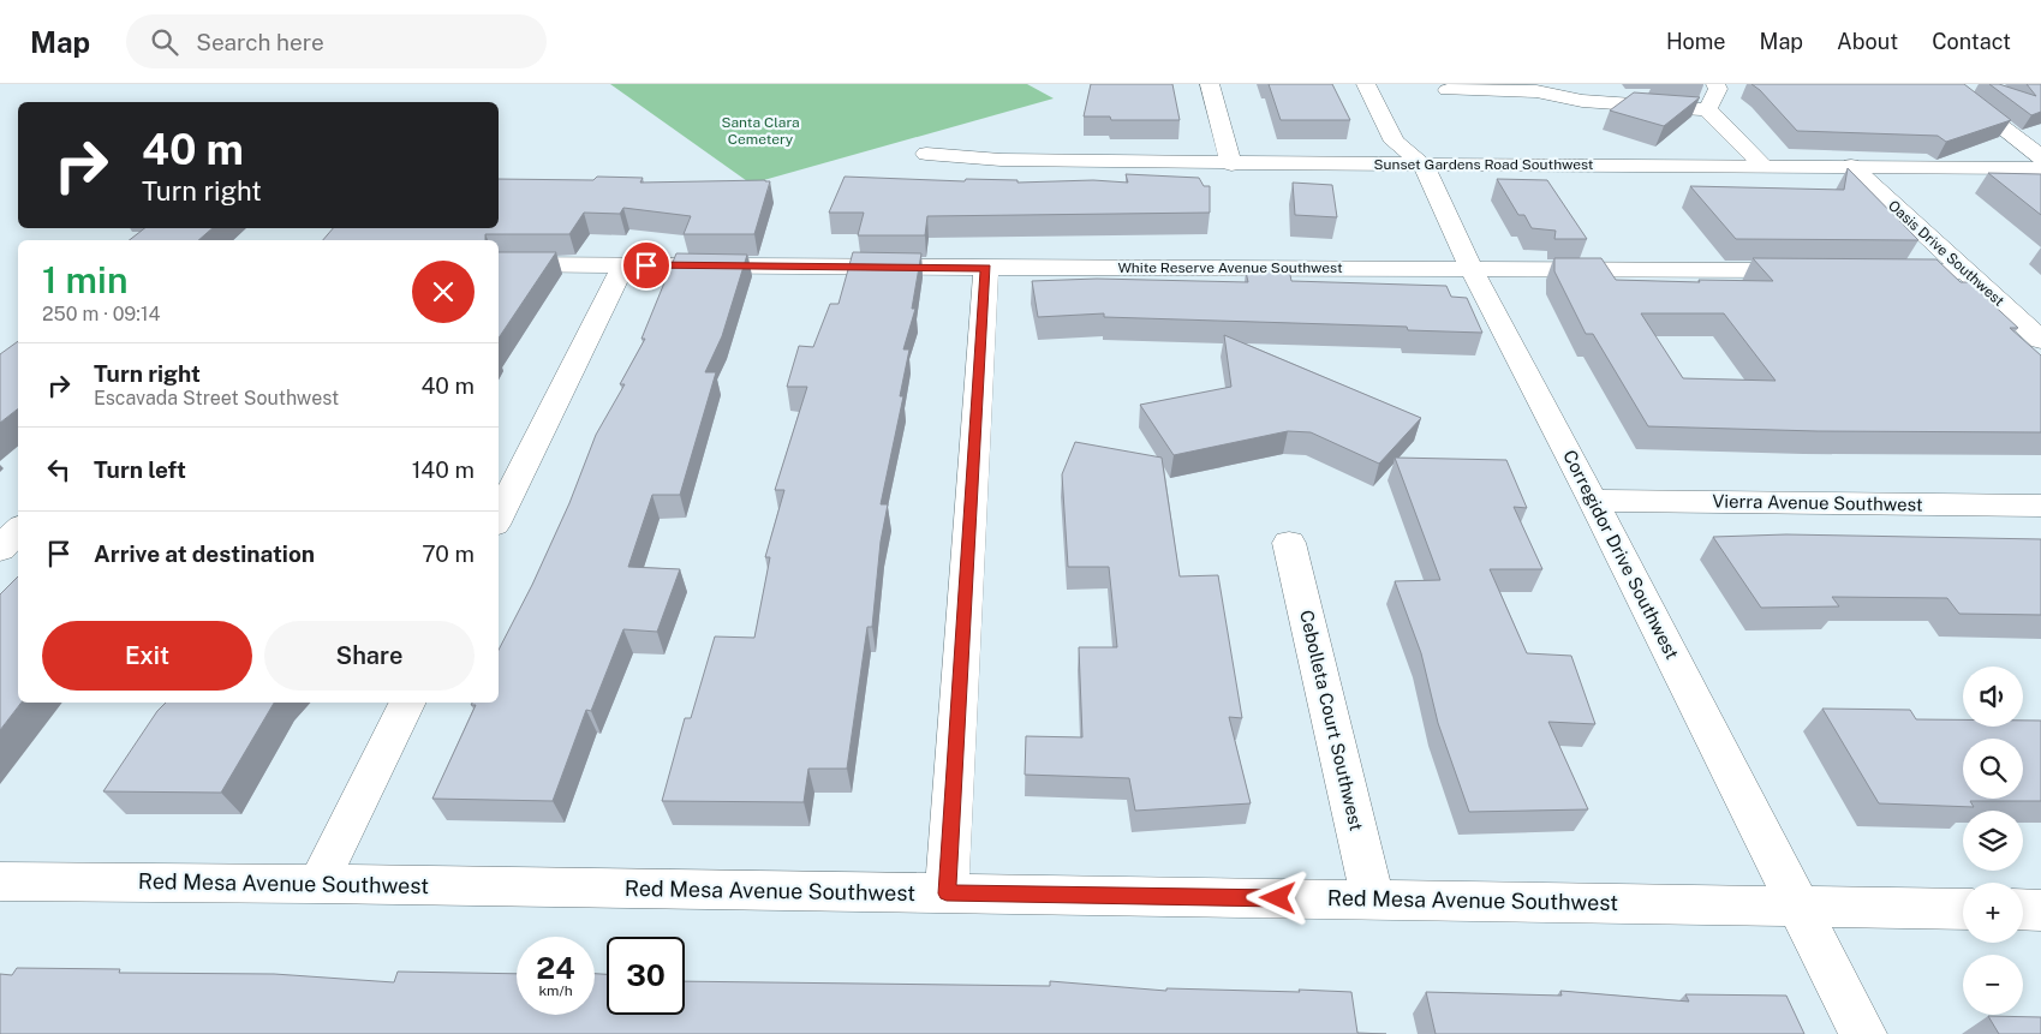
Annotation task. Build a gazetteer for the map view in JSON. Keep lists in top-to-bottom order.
{
  "streets": {
    "street": [
      "Sunset Gardens Road Southwest",
      "Oasis Drive Southwest",
      "White Reserve Avenue Southwest",
      "Vierra Avenue Southwest",
      "Corregidor Drive Southwest",
      "Cebolleta Court Southwest",
      "Red Mesa Avenue Southwest"
    ]
  },
  "crossings": [
    ["Sunset Gardens Road Southwest", "Oasis Drive Southwest"],
    ["Sunset Gardens Road Southwest", "Corregidor Drive Southwest"],
    ["White Reserve Avenue Southwest", "Corregidor Drive Southwest"],
    ["Vierra Avenue Southwest", "Corregidor Drive Southwest"],
    ["Corregidor Drive Southwest", "Red Mesa Avenue Southwest"],
    ["Cebolleta Court Southwest", "Red Mesa Avenue Southwest"]
  ],
  "parks": ["Santa Clara Cemetery"],
  "page": {
    "header": "Map",
    "search": "Search here",
    "nav": [
      "Home",
      "Map",
      "About",
      "Contact"
    ],
    "turn": ["40 m", "Turn right"],
    "heading": ["1 min", "250 m · 09:14"],
    "list": [
      {
        "name": "Turn right",
        "note": "Escavada Street Southwest",
        "value": "40 m"
      },
      {
        "name": "Turn left",
        "value": "140 m"
      },
      {
        "name": "Arrive at destination",
        "value": "70 m"
      }
    ],
    "buttons": ["Exit", "Share"],
    "map_buttons": ["+", "−"],
    "speed": "24 km/h",
    "limit": "30"
  }
}
